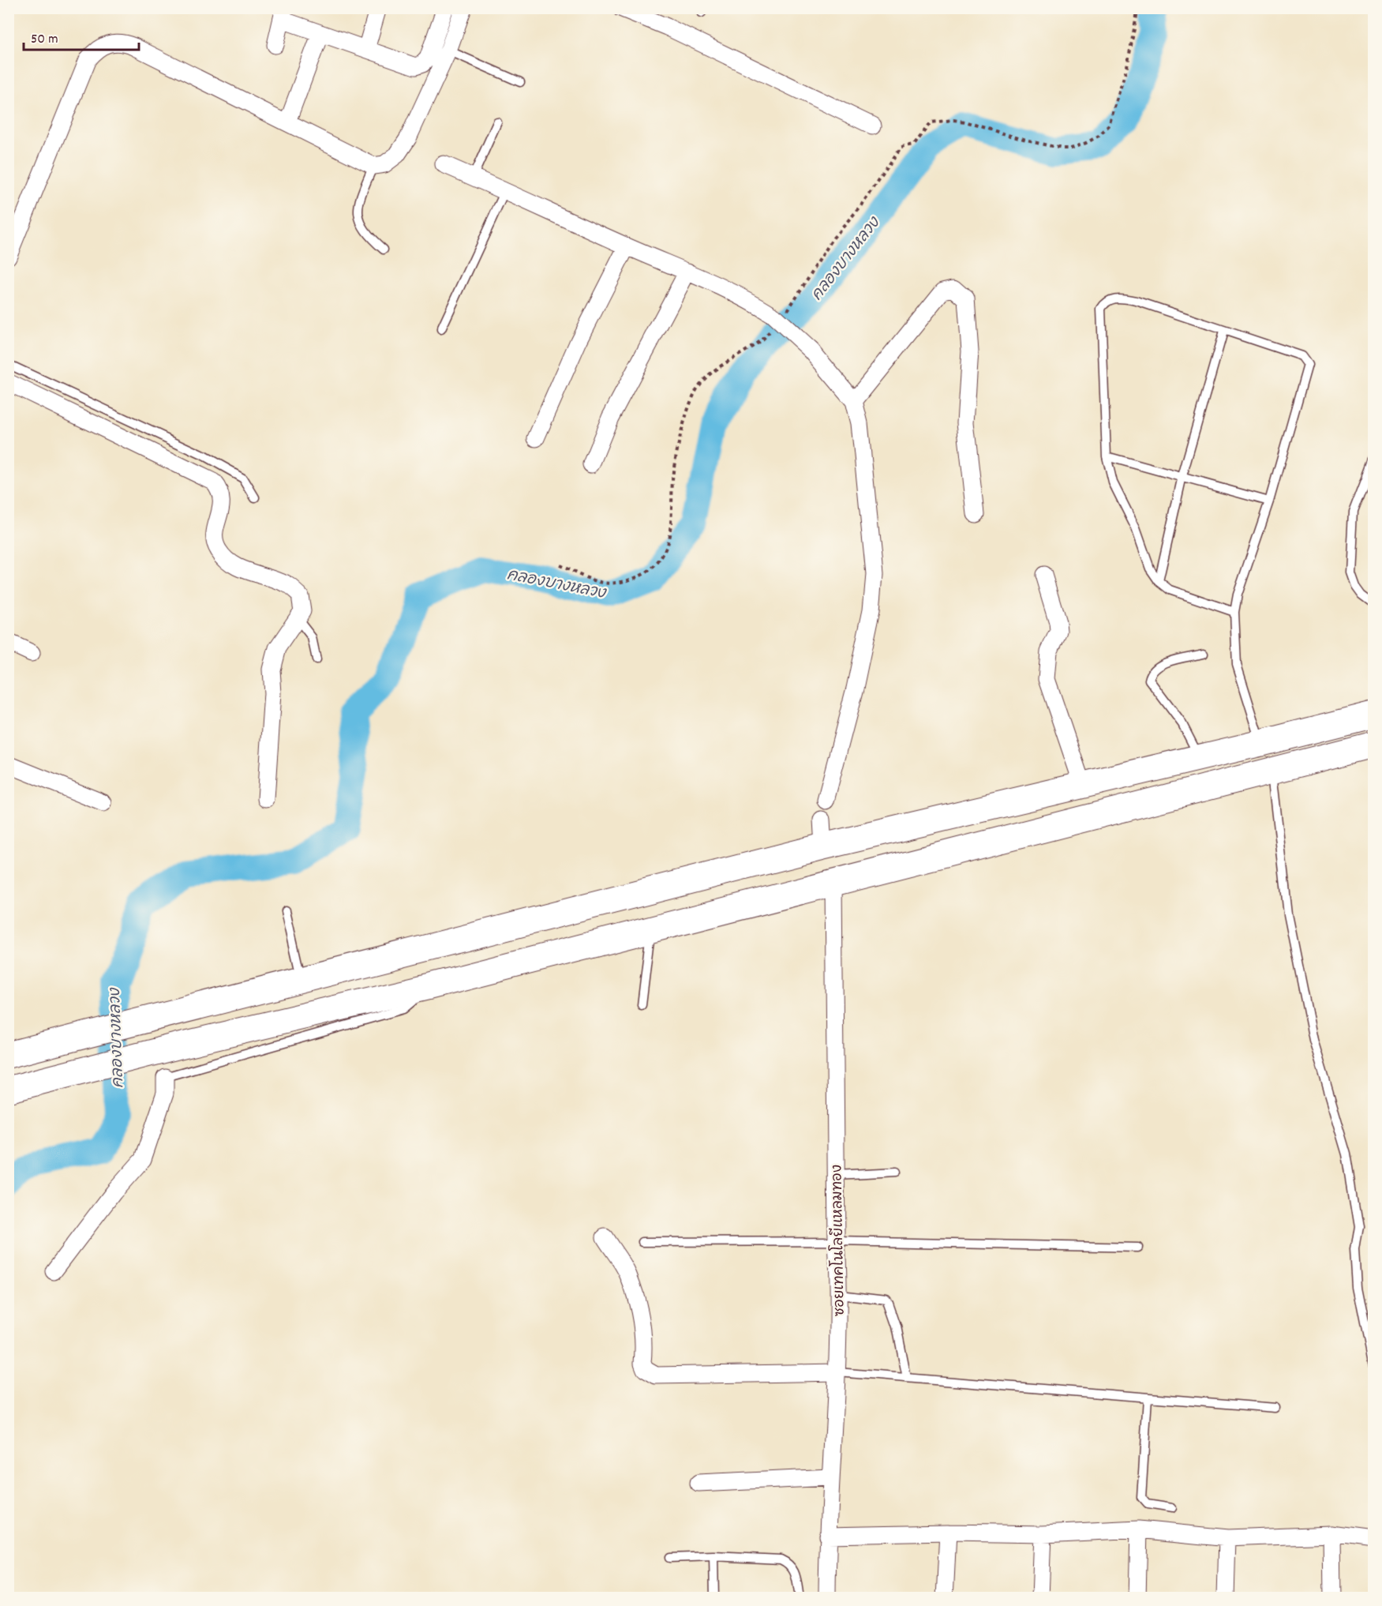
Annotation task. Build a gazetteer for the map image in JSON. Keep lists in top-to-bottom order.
{
  "streets": {
    "street": ["ซอยเทคโนโลยีแหลมทอง"]
  },
  "water": ["คลองบางหลวง"],
  "scale_bar": "50 m"
}
